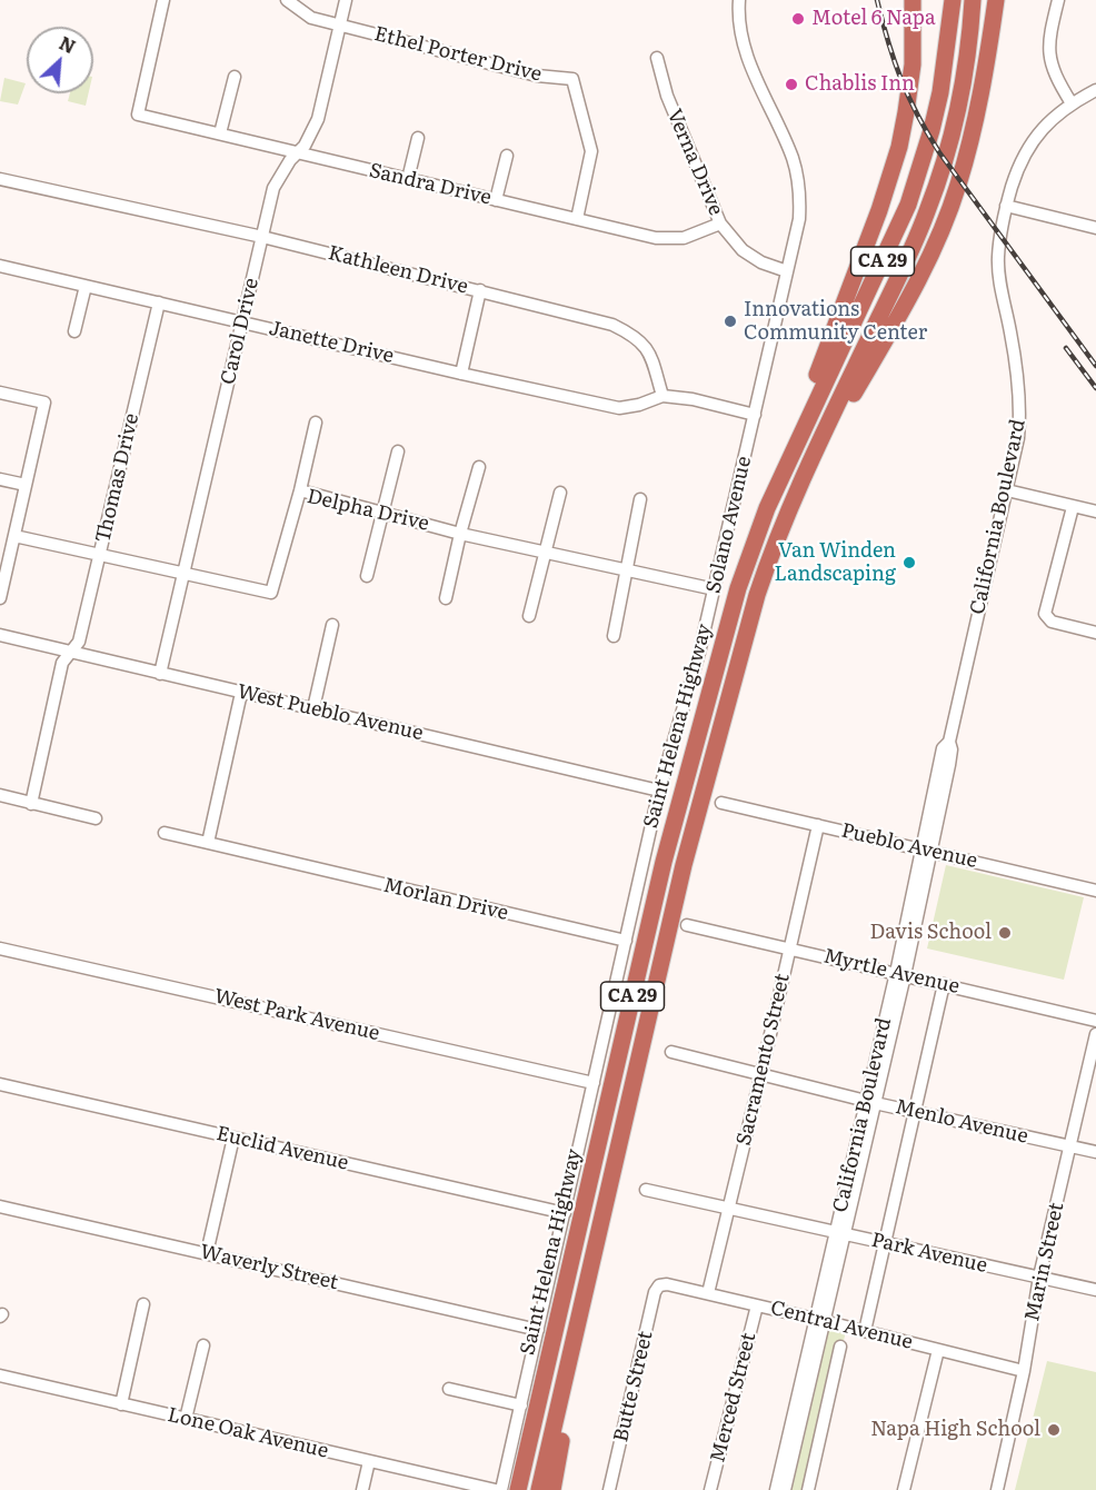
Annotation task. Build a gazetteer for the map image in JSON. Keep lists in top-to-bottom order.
{
  "streets": {
    "highway": ["CA 29", "Saint Helena Highway"],
    "street": [
      "Ethel Porter Drive",
      "Verna Drive",
      "Sandra Drive",
      "Kathleen Drive",
      "Carol Drive",
      "Janette Drive",
      "Thomas Drive",
      "Delpha Drive",
      "California Boulevard",
      "Solano Avenue",
      "West Pueblo Avenue",
      "Pueblo Avenue",
      "Morlan Drive",
      "Myrtle Avenue",
      "West Park Avenue",
      "Sacramento Street",
      "Menlo Avenue",
      "Euclid Avenue",
      "Park Avenue",
      "Marin Street",
      "Waverly Street",
      "Central Avenue",
      "Butte Street",
      "Merced Street",
      "Lone Oak Avenue"
    ]
  },
  "crossings": [
    ["Ethel Porter Drive", "Sandra Drive"],
    ["Ethel Porter Drive", "Carol Drive"],
    ["Verna Drive", "Sandra Drive"],
    ["Verna Drive", "Solano Avenue"],
    ["Sandra Drive", "Carol Drive"],
    ["Kathleen Drive", "Carol Drive"],
    ["Kathleen Drive", "Janette Drive"],
    ["Carol Drive", "Janette Drive"],
    ["Carol Drive", "Delpha Drive"],
    ["Carol Drive", "West Pueblo Avenue"],
    ["Janette Drive", "Thomas Drive"],
    ["Thomas Drive", "Delpha Drive"],
    ["Thomas Drive", "West Pueblo Avenue"],
    ["Delpha Drive", "Solano Avenue"],
    ["California Boulevard", "Pueblo Avenue"],
    ["California Boulevard", "Myrtle Avenue"],
    ["California Boulevard", "Menlo Avenue"],
    ["California Boulevard", "Park Avenue"],
    ["California Boulevard", "Central Avenue"],
    ["Solano Avenue", "West Pueblo Avenue"],
    ["Solano Avenue", "Morlan Drive"],
    ["Solano Avenue", "West Park Avenue"],
    ["Solano Avenue", "Euclid Avenue"],
    ["Solano Avenue", "Waverly Street"],
    ["Solano Avenue", "Lone Oak Avenue"],
    ["Pueblo Avenue", "Sacramento Street"],
    ["Myrtle Avenue", "Sacramento Street"],
    ["Sacramento Street", "Menlo Avenue"],
    ["Sacramento Street", "Park Avenue"],
    ["Sacramento Street", "Central Avenue"],
    ["Menlo Avenue", "Marin Street"],
    ["Park Avenue", "Marin Street"],
    ["Marin Street", "Central Avenue"],
    ["Central Avenue", "Butte Street"],
    ["Central Avenue", "Merced Street"]
  ],
  "places": [
    "Motel 6 Napa",
    "Chablis Inn",
    "Innovations Community Center",
    "Van Winden Landscaping",
    "Davis School",
    "Napa High School"
  ],
  "north": "top right"
}
